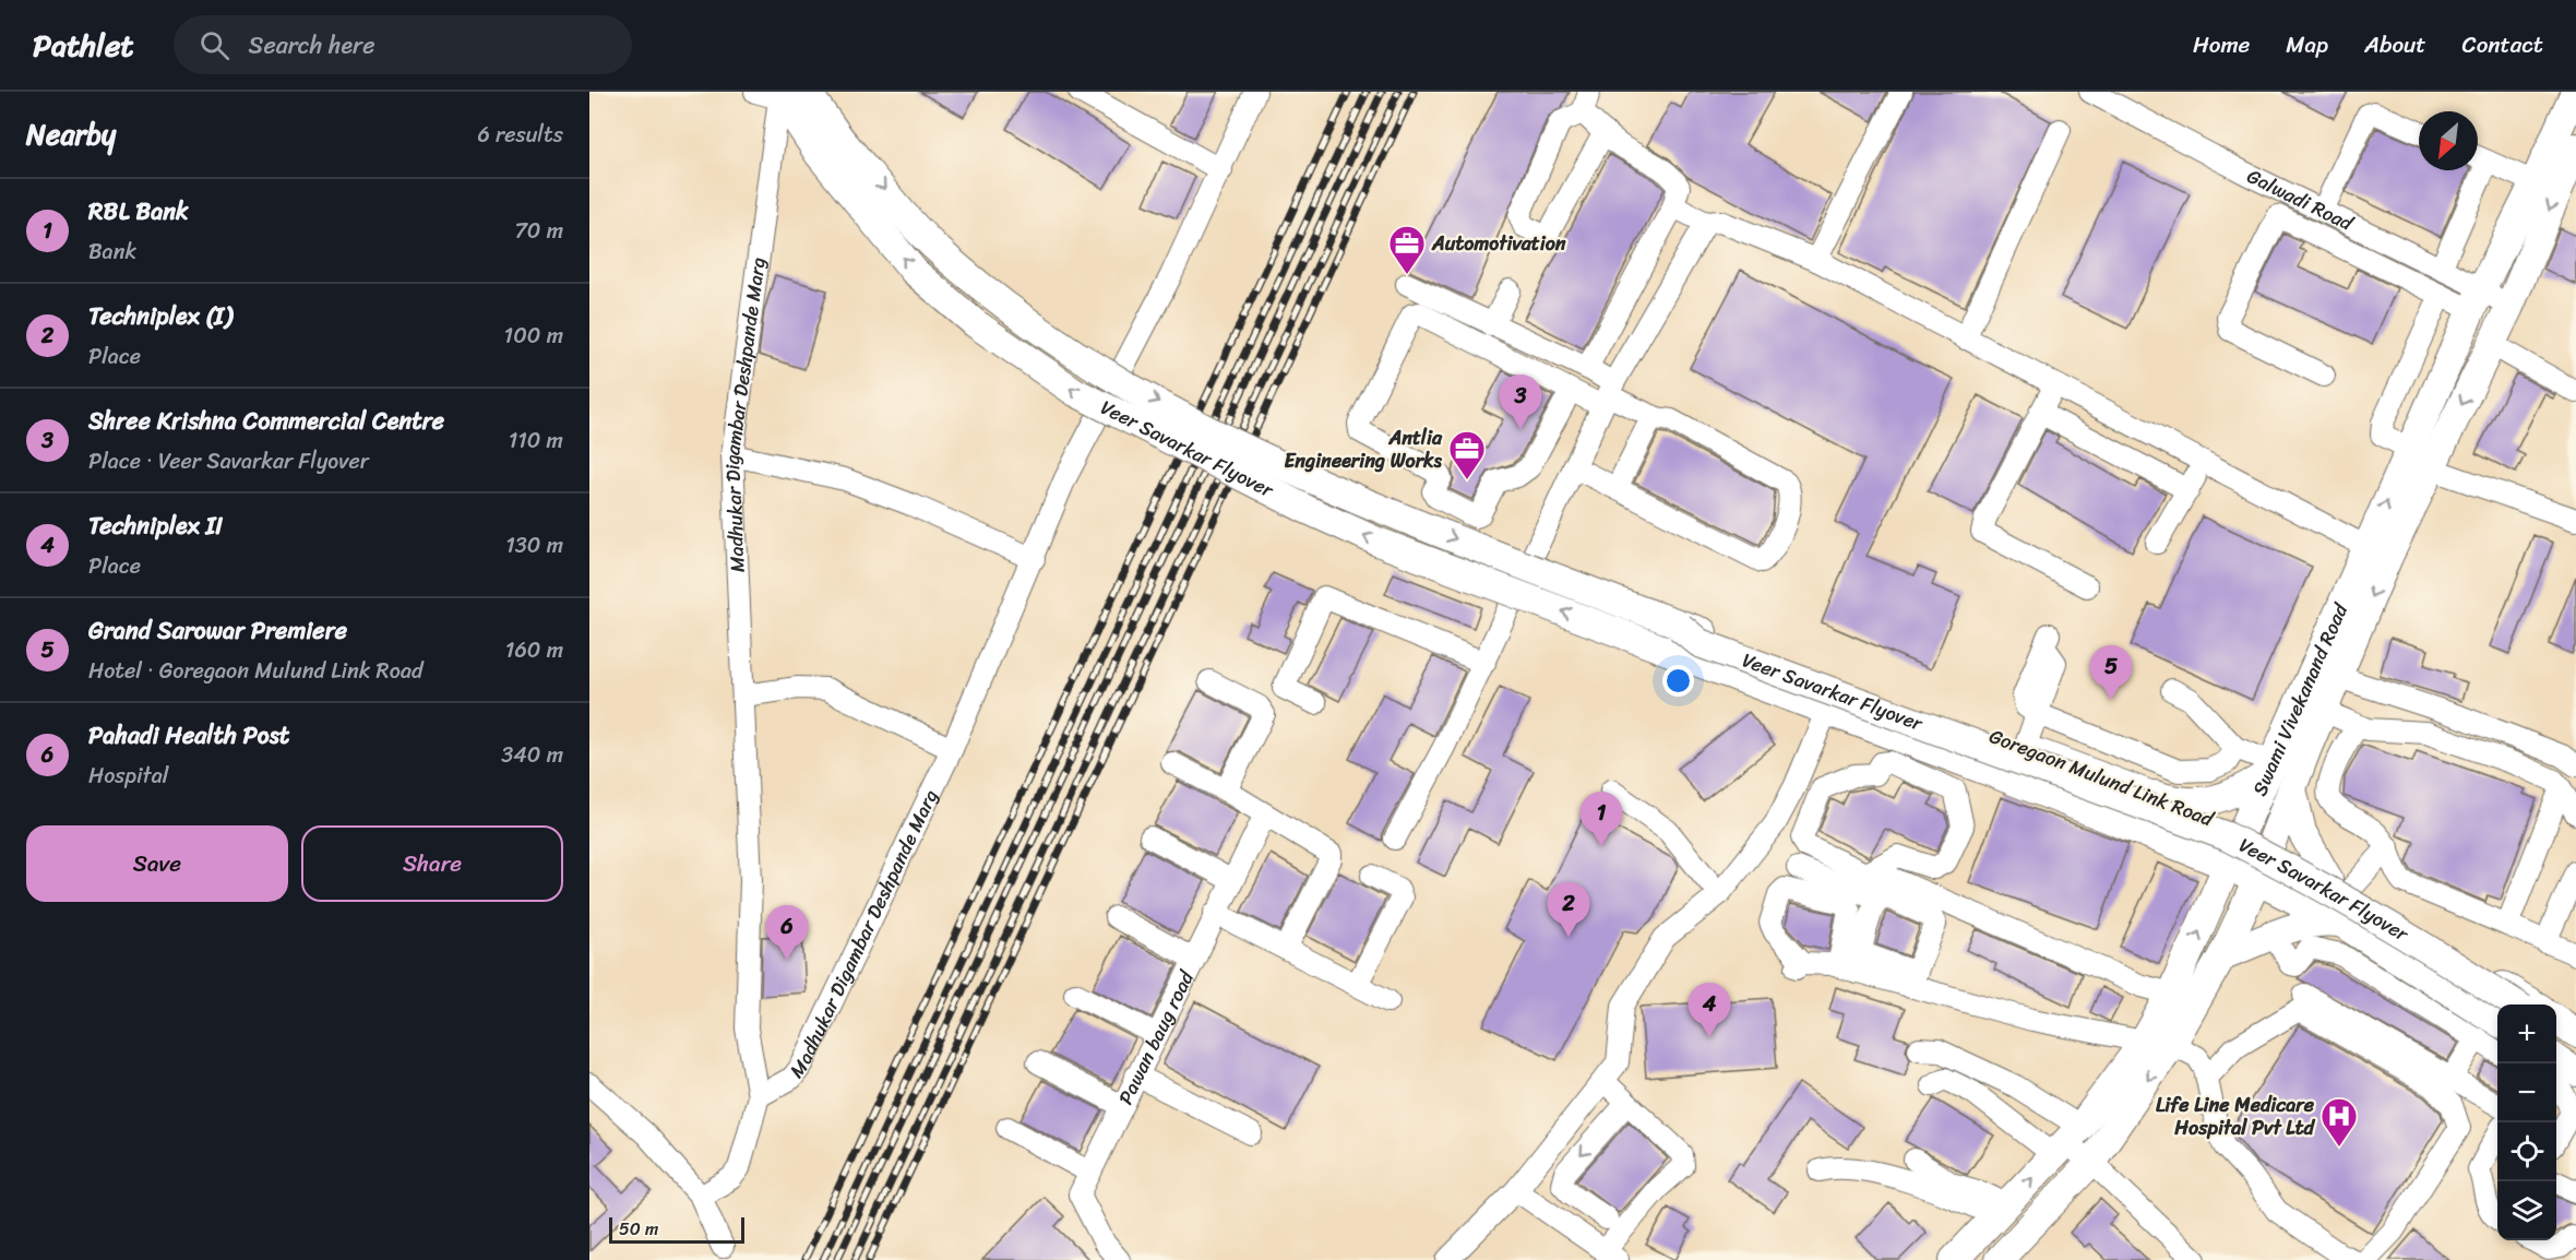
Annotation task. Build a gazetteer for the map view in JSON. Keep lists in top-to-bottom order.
{
  "streets": {
    "main road": ["Veer Savarkar Flyover", "Swami Vivekanand Road", "Goregaon Mulund Link Road"],
    "street": ["Galwadi Road", "Madhukar Digambar Deshpande Marg", "Pawan baug road"]
  },
  "crossings": [
    ["Galwadi Road", "Swami Vivekanand Road"],
    ["Veer Savarkar Flyover", "Goregaon Mulund Link Road"],
    ["Swami Vivekanand Road", "Goregaon Mulund Link Road"]
  ],
  "places": {
    "office": ["Automotivation", "Antlia Engineering Works"],
    "hospital": ["Life Line Medicare Hospital Pvt Ltd"]
  },
  "scale_bar": "50 m",
  "north": "bottom left",
  "page": {
    "header": "Pathlet",
    "search": "Search here",
    "nav": [
      "Home",
      "Map",
      "About",
      "Contact"
    ],
    "heading": ["Nearby", "6 results"],
    "list": [
      {
        "mark": "1",
        "name": "RBL Bank",
        "note": "Bank",
        "value": "70 m"
      },
      {
        "mark": "2",
        "name": "Techniplex (I)",
        "note": "Place",
        "value": "100 m"
      },
      {
        "mark": "3",
        "name": "Shree Krishna Commercial Centre",
        "note": "Place · Veer Savarkar Flyover",
        "value": "110 m"
      },
      {
        "mark": "4",
        "name": "Techniplex II",
        "note": "Place",
        "value": "130 m"
      },
      {
        "mark": "5",
        "name": "Grand Sarowar Premiere",
        "note": "Hotel · Goregaon Mulund Link Road",
        "value": "160 m"
      },
      {
        "mark": "6",
        "name": "Pahadi Health Post",
        "note": "Hospital",
        "value": "340 m"
      }
    ],
    "pins": [
      "3",
      "5",
      "1",
      "2",
      "6",
      "4"
    ],
    "buttons": ["Save", "Share"],
    "map_buttons": ["+", "−"],
    "scale": "50 m"
  }
}
